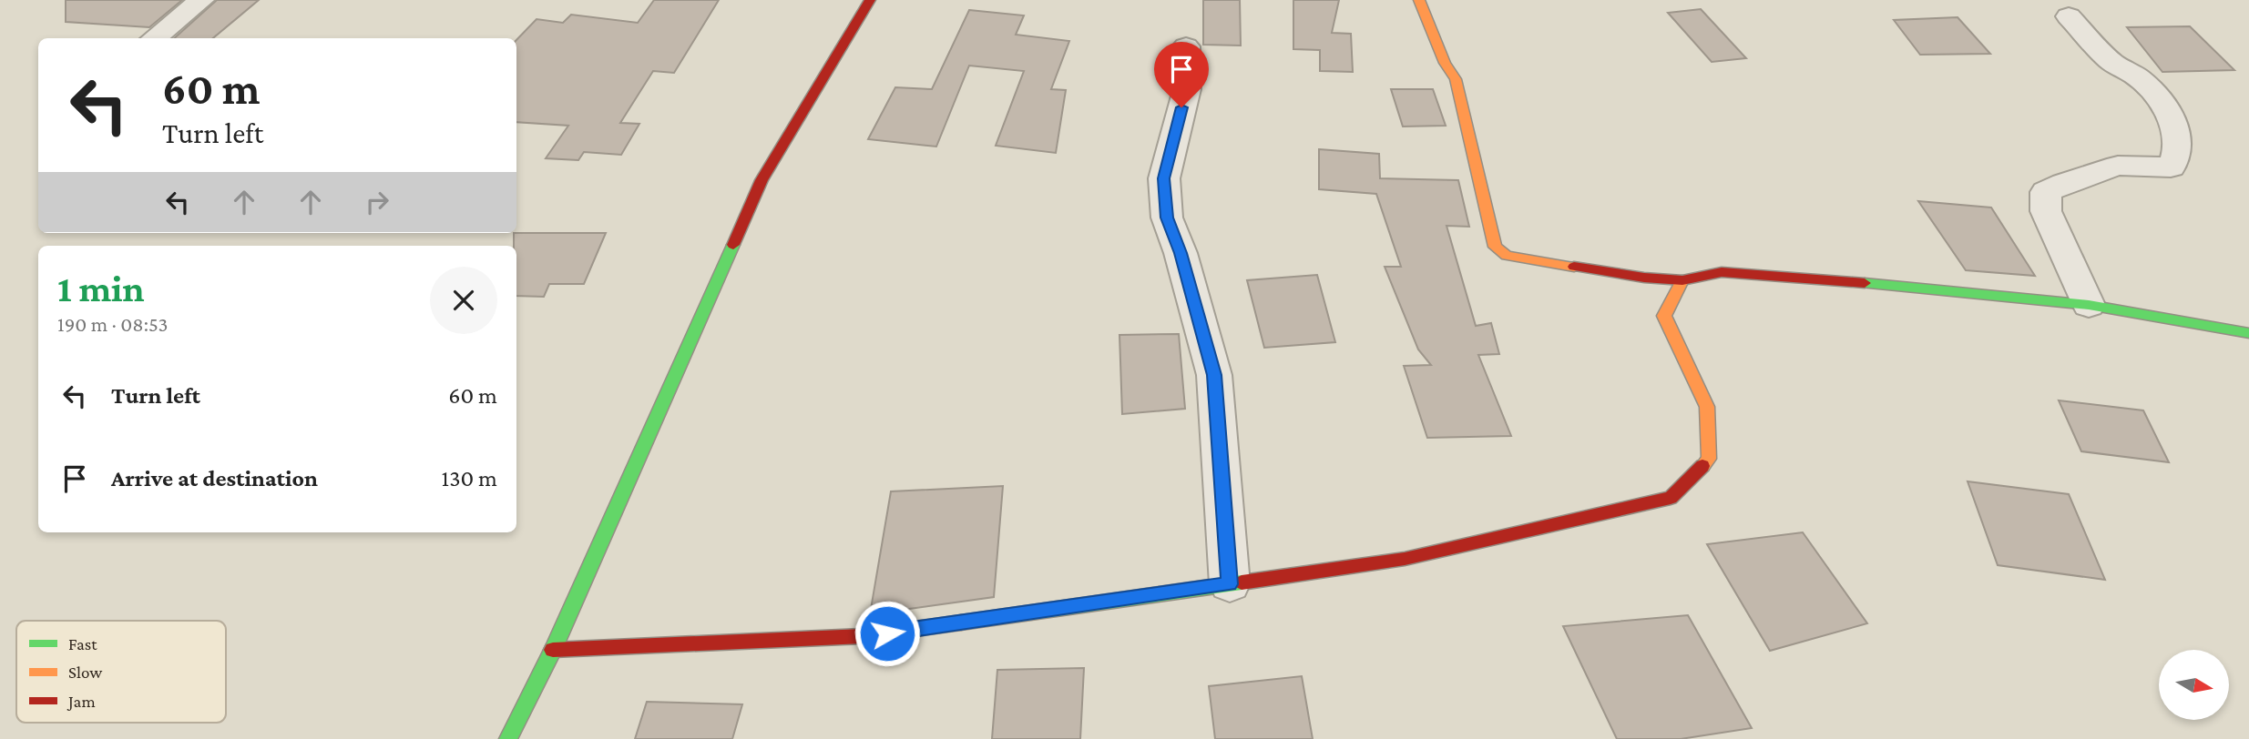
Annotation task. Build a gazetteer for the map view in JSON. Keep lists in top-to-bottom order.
{
  "legend": ["Fast", "Slow", "Jam"],
  "north": "right",
  "page": {
    "turn": ["60 m", "Turn left"],
    "heading": ["1 min", "190 m · 08:53"],
    "list": [
      {
        "name": "Turn left",
        "value": "60 m"
      },
      {
        "name": "Arrive at destination",
        "value": "130 m"
      }
    ]
  }
}
